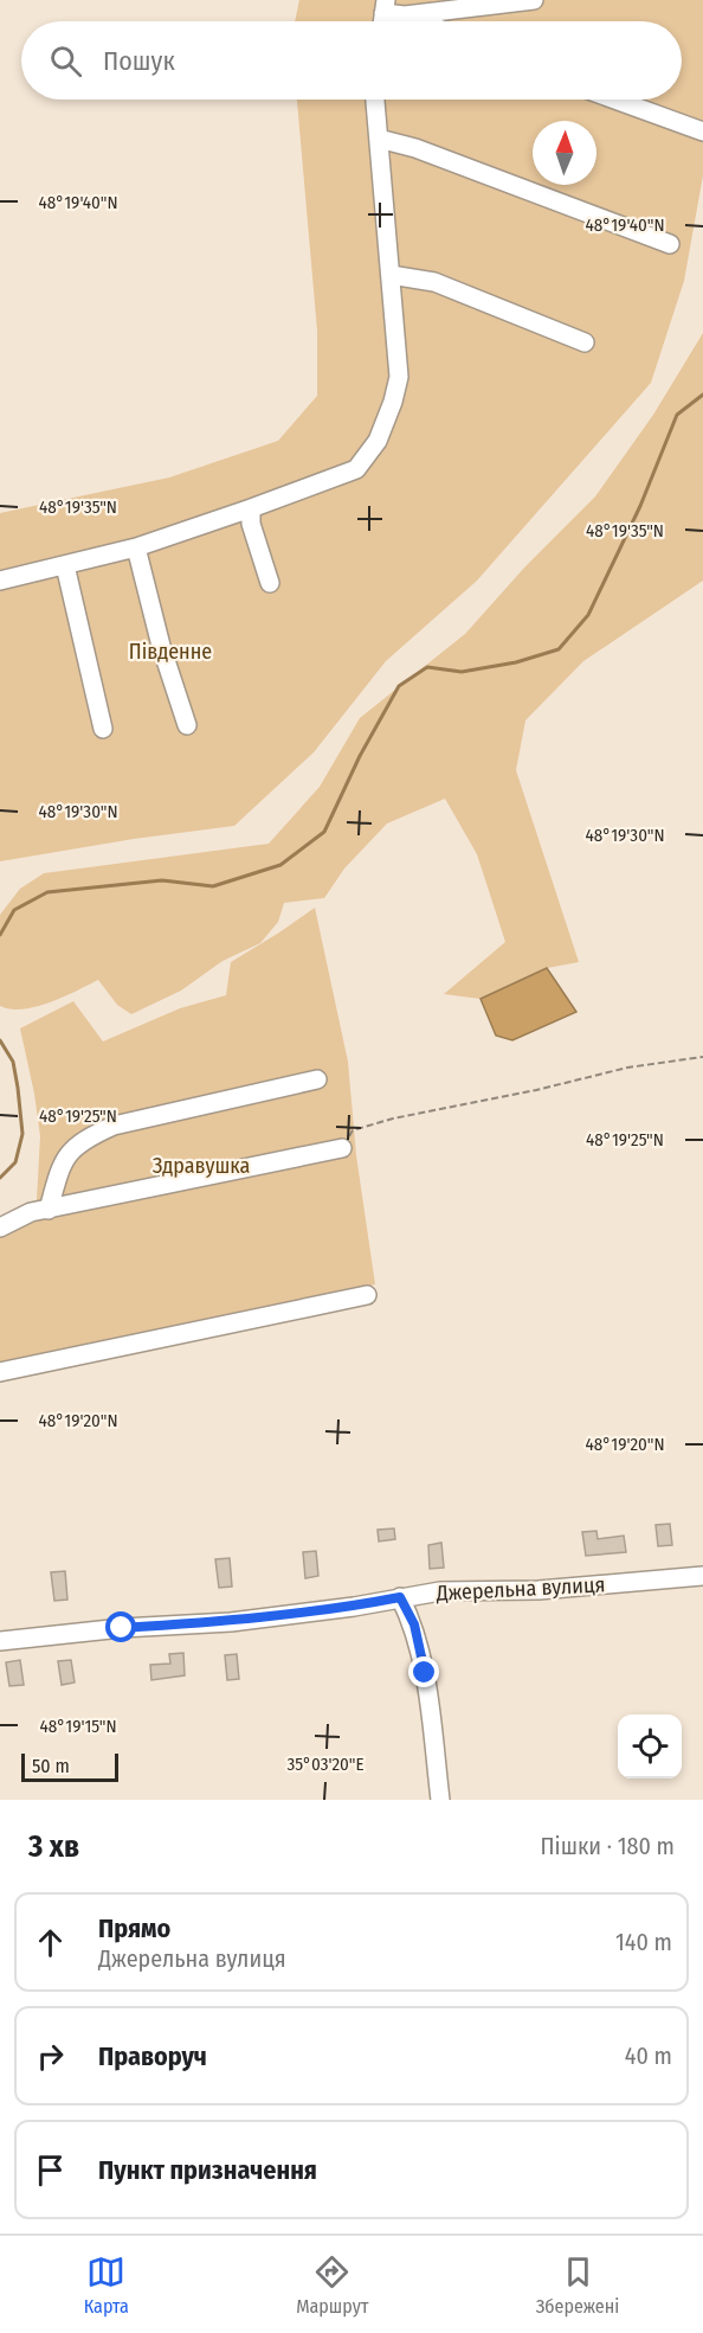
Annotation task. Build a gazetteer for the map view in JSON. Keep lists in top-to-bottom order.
{
  "streets": {
    "street": ["Джерельна вулиця"]
  },
  "parks": ["Південне", "Здравушка"],
  "scale_bar": "50 m",
  "north": "top",
  "page": {
    "search": "Пошук",
    "scale": "50 m",
    "heading": ["3 хв", "Пішки · 180 m"],
    "list": [
      ["Прямо", "Джерельна вулиця", "140 m"],
      ["Праворуч", "40 m"],
      "Пункт призначення"
    ],
    "nav": ["Карта", "Маршрут", "Збережені"]
  },
  "coordinates": [
    "48°19'40\"N",
    "48°19'35\"N",
    "48°19'30\"N",
    "48°19'25\"N",
    "48°19'20\"N",
    "48°19'15\"N",
    "35°03'20\"E"
  ]
}
